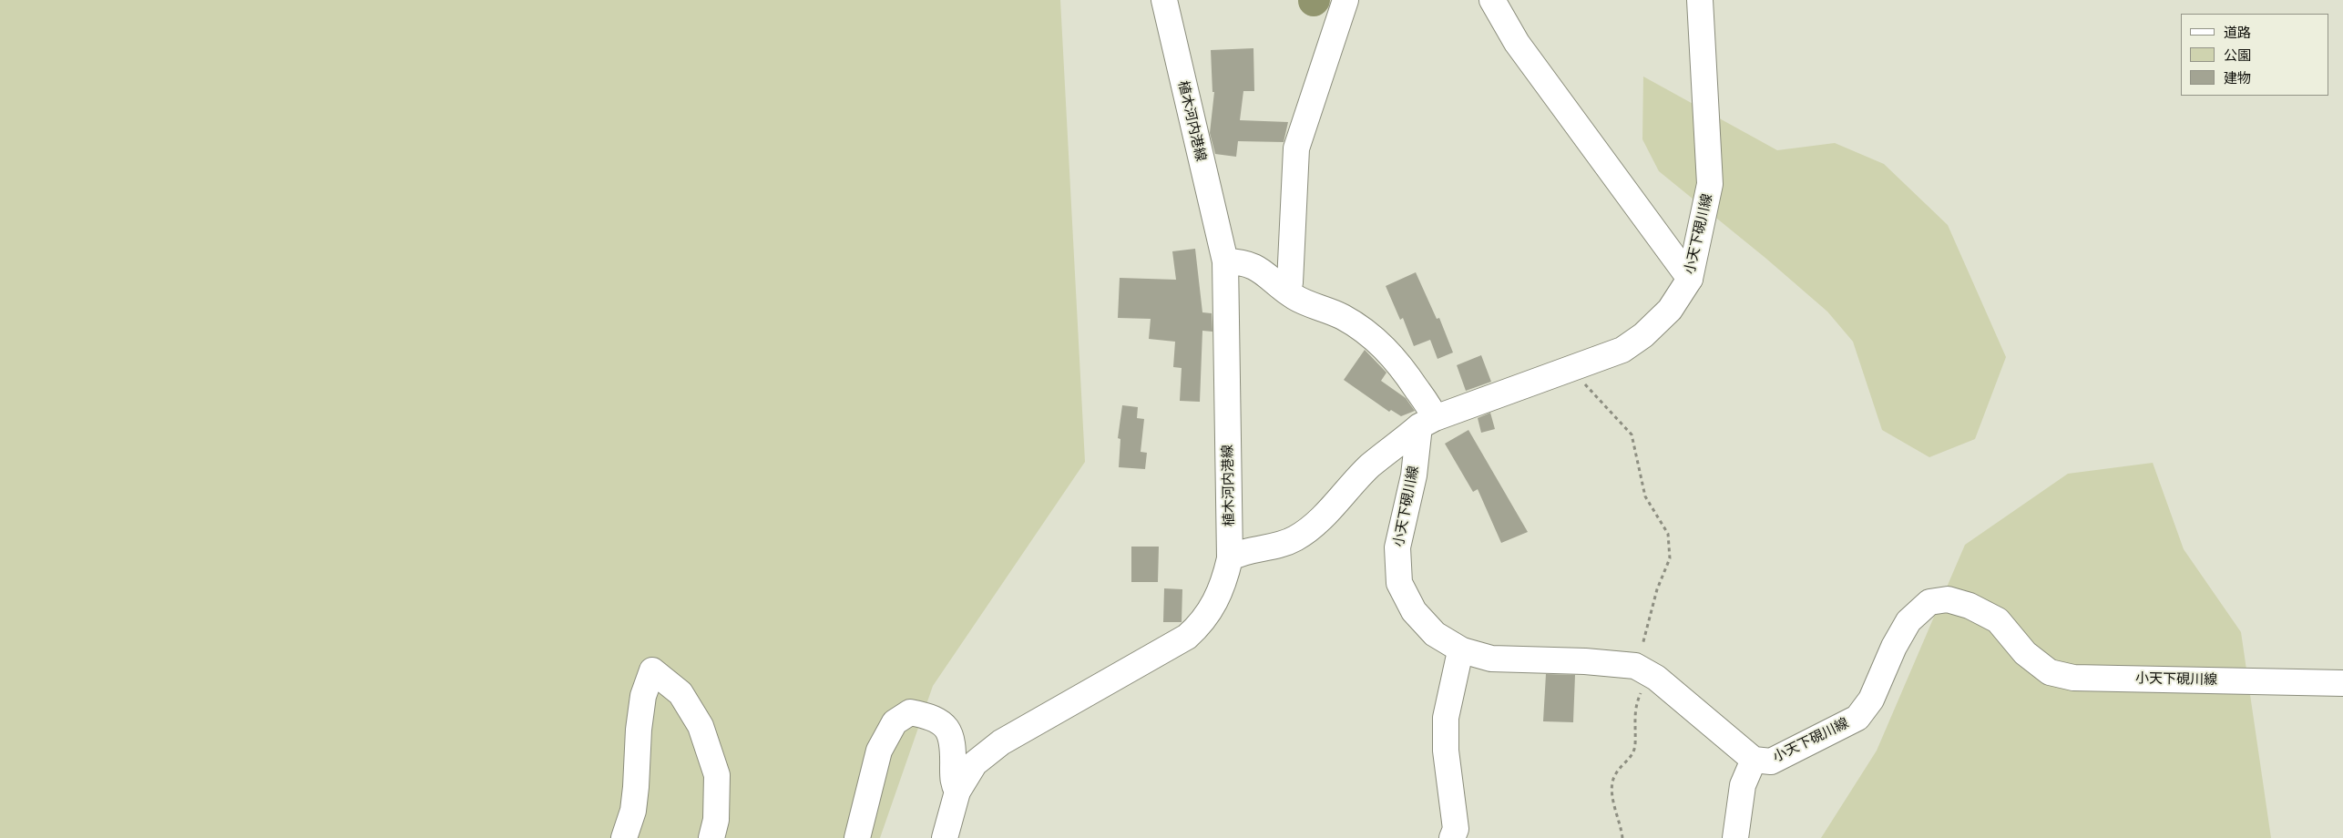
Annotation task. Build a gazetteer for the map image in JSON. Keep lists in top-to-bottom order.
{
  "streets": {
    "main road": ["植木河内港線", "小天下硯川線"]
  },
  "legend": ["道路", "公園", "建物"]
}
